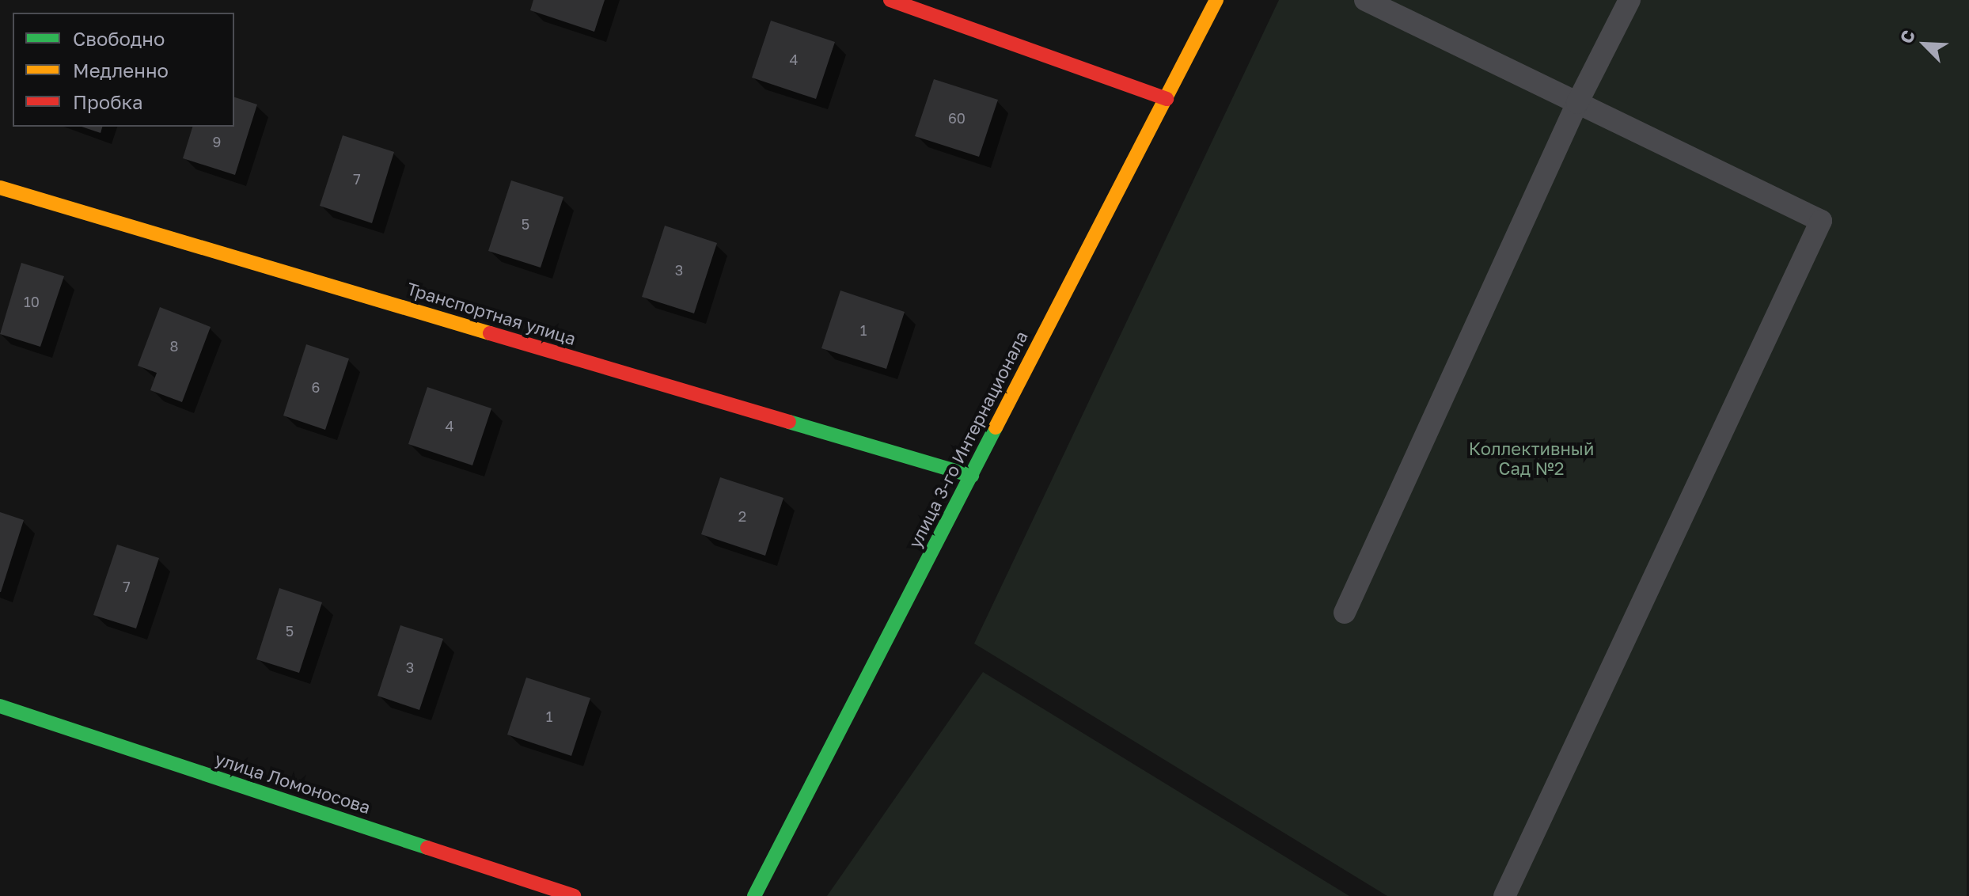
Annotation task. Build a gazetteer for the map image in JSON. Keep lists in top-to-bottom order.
{
  "streets": {
    "street": ["Транспортная улица", "улица 3-го Интернационала", "улица Ломоносова"]
  },
  "crossings": [
    ["Транспортная улица", "улица 3-го Интернационала"]
  ],
  "parks": ["Коллективный Сад №2"],
  "house_numbers": [
    "4",
    "60",
    "9",
    "7",
    "5",
    "3",
    "10",
    "1",
    "8",
    "6",
    "4",
    "2",
    "7",
    "5",
    "3",
    "1"
  ],
  "legend": ["Свободно", "Медленно", "Пробка"],
  "north": "top left"
}
